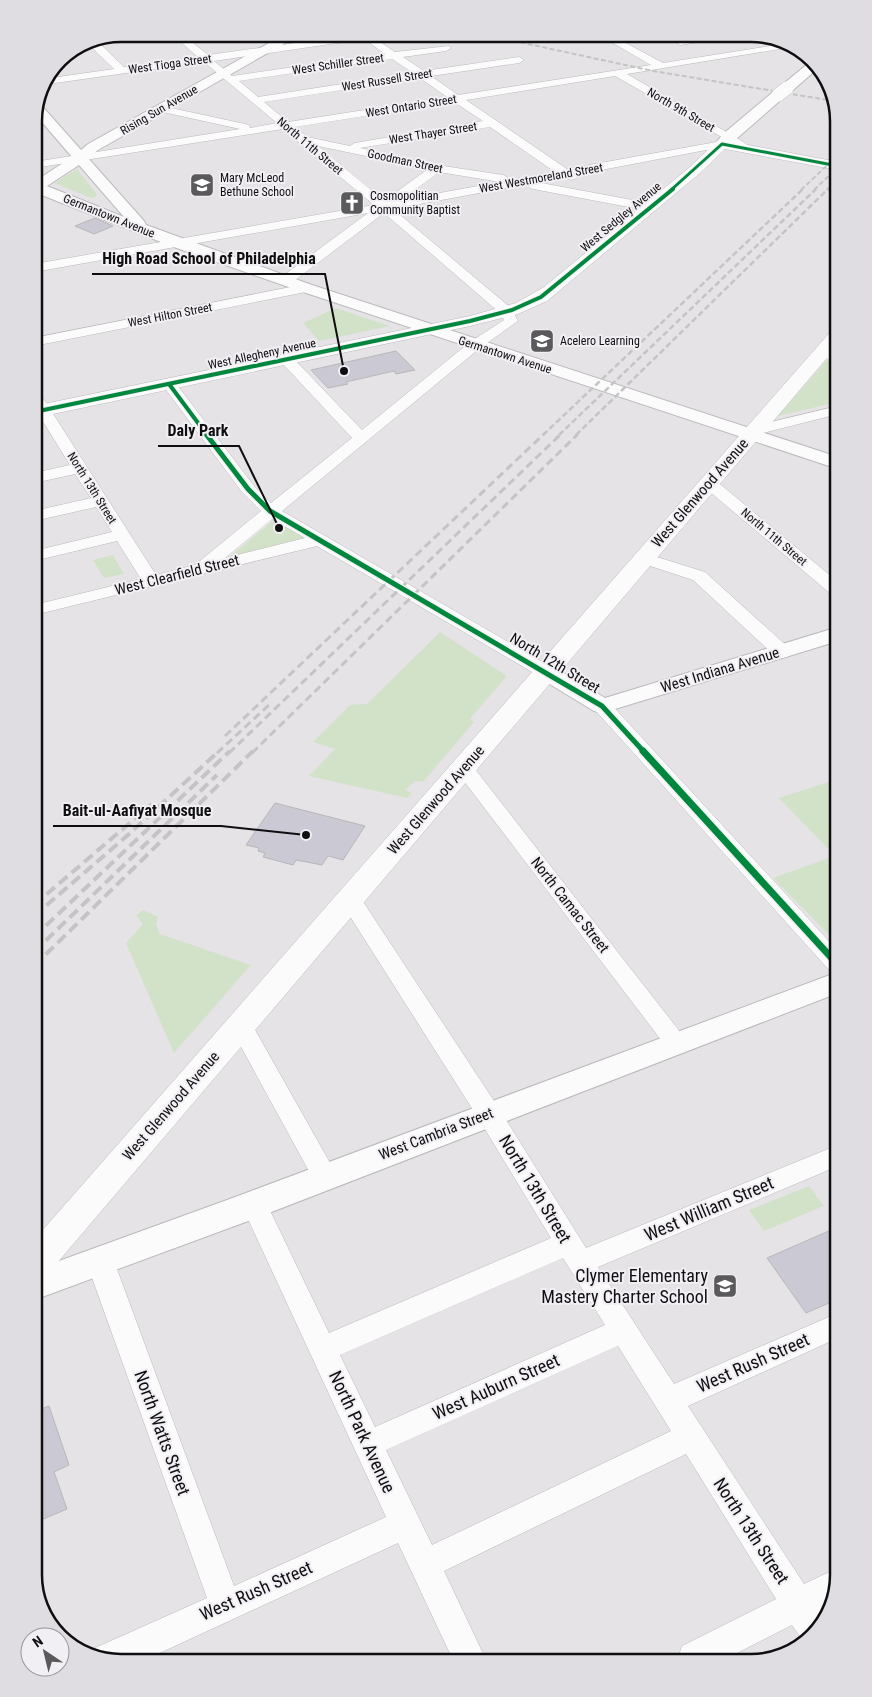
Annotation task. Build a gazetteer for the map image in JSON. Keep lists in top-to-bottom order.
{
  "streets": {
    "main road": ["West Sedgley Avenue", "West Allegheny Avenue", "West Glenwood Avenue"],
    "street": [
      "West Tioga Street",
      "West Schiller Street",
      "West Russell Street",
      "West Ontario Street",
      "Rising Sun Avenue",
      "North 9th Street",
      "West Thayer Street",
      "North 11th Street",
      "Goodman Street",
      "West Westmoreland Street",
      "Germantown Avenue",
      "West Hilton Street",
      "North 13th Street",
      "West Clearfield Street",
      "North 12th Street",
      "West Indiana Avenue",
      "North Camac Street",
      "West Cambria Street",
      "West William Street",
      "West Rush Street",
      "West Auburn Street",
      "North Park Avenue",
      "North Watts Street"
    ]
  },
  "crossings": [
    ["West Tioga Street", "Rising Sun Avenue"],
    ["West Tioga Street", "North 11th Street"],
    ["West Schiller Street", "Rising Sun Avenue"],
    ["West Schiller Street", "North 11th Street"],
    ["West Russell Street", "North 11th Street"],
    ["West Ontario Street", "Rising Sun Avenue"],
    ["West Ontario Street", "North 9th Street"],
    ["West Ontario Street", "North 11th Street"],
    ["West Ontario Street", "Goodman Street"],
    ["Rising Sun Avenue", "North 11th Street"],
    ["Rising Sun Avenue", "Goodman Street"],
    ["North 9th Street", "West Westmoreland Street"],
    ["North 9th Street", "West Sedgley Avenue"],
    ["West Thayer Street", "Goodman Street"],
    ["North 11th Street", "Goodman Street"],
    ["North 11th Street", "West Westmoreland Street"],
    ["North 11th Street", "West Sedgley Avenue"],
    ["North 11th Street", "West Allegheny Avenue"],
    ["North 11th Street", "West Glenwood Avenue"],
    ["Goodman Street", "West Westmoreland Street"],
    ["West Westmoreland Street", "Germantown Avenue"],
    ["West Westmoreland Street", "West Sedgley Avenue"],
    ["Germantown Avenue", "West Hilton Street"],
    ["Germantown Avenue", "West Allegheny Avenue"],
    ["Germantown Avenue", "West Glenwood Avenue"],
    ["West Sedgley Avenue", "West Allegheny Avenue"],
    ["North 13th Street", "West Glenwood Avenue"],
    ["North 13th Street", "West Clearfield Street"],
    ["North 13th Street", "West Cambria Street"],
    ["North 13th Street", "West William Street"],
    ["North 13th Street", "West Rush Street"],
    ["North 13th Street", "West Auburn Street"],
    ["West Glenwood Avenue", "North 12th Street"],
    ["West Glenwood Avenue", "North Camac Street"],
    ["West Clearfield Street", "North 12th Street"],
    ["North 12th Street", "West Indiana Avenue"],
    ["North Camac Street", "West Cambria Street"],
    ["West Cambria Street", "North Park Avenue"],
    ["West Cambria Street", "North Watts Street"],
    ["West William Street", "North Park Avenue"],
    ["West Rush Street", "North Park Avenue"],
    ["West Rush Street", "North Watts Street"],
    ["West Auburn Street", "North Park Avenue"]
  ],
  "places": {
    "school or university": ["Mary McLeod Bethune School", "Acelero Learning", "Clymer Elementary Mastery Charter School"],
    "church": ["Cosmopolitian Community Baptist"],
    "other": ["High Road School of Philadelphia", "Daly Park", "Bait-ul-Aafiyat Mosque"]
  },
  "north": "top left"
}
